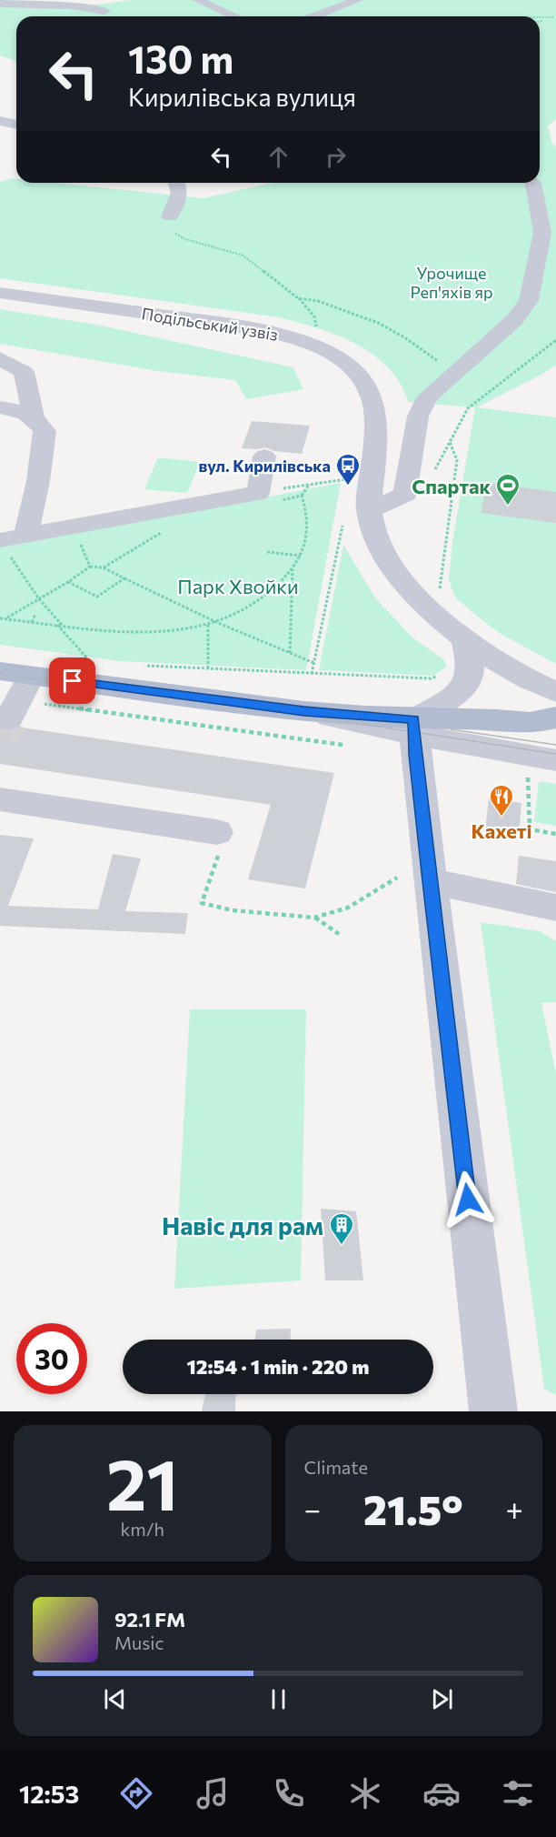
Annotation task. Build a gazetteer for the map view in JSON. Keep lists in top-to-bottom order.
{
  "streets": {
    "street": ["Подільський узвіз"]
  },
  "parks": ["Урочище Реп'яхів яр", "Парк Хвойки"],
  "places": {
    "bus stop": ["вул. Кирилівська"],
    "sports": ["Спартак"],
    "restaurant": ["Кахеті"],
    "building": ["Навіс для рам"]
  },
  "page": {
    "turn": ["130 m", "Кирилівська вулиця"],
    "limit": "30",
    "trip": "12:54 · 1 min · 220 m",
    "tile": [
      ["21", "km/h"],
      "Climate"
    ],
    "heat": ["−", "21.5°", "+"],
    "song": ["92.1 FM", "Music"],
    "tabs": "12:53"
  }
}
